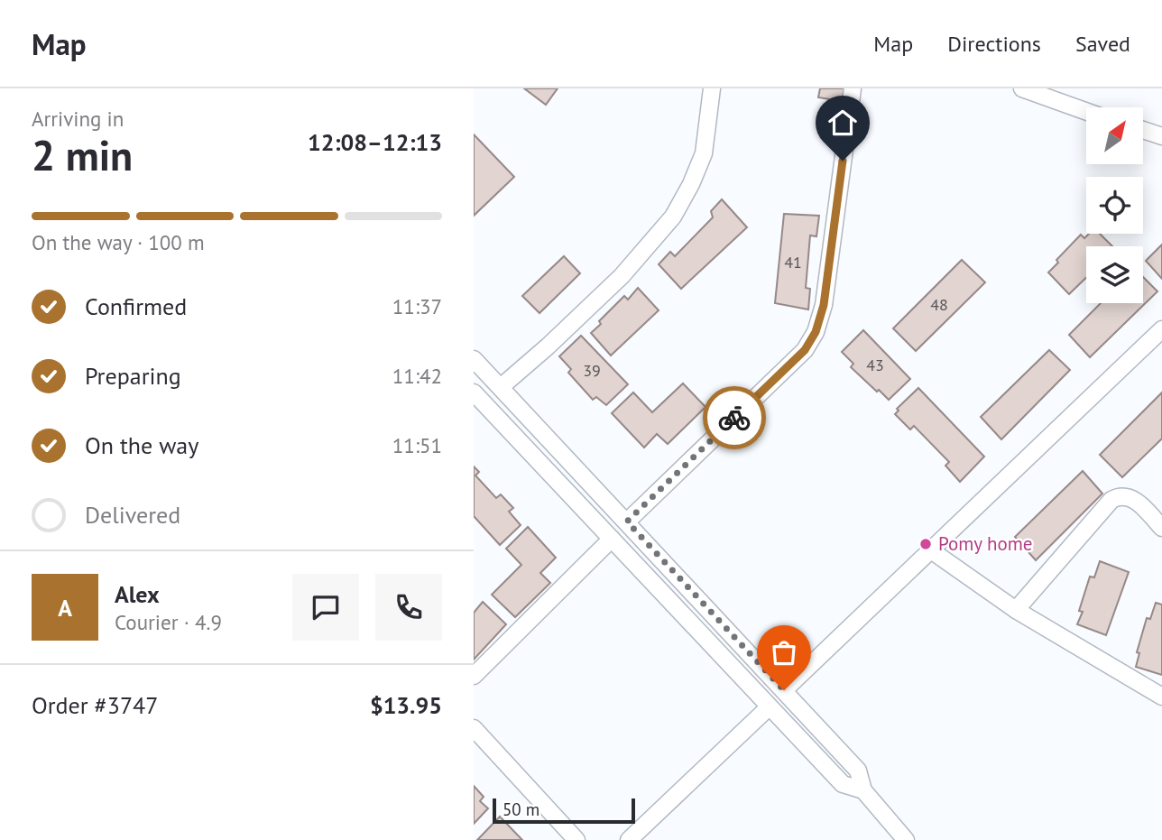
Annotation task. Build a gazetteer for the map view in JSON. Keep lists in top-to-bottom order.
{
  "places": ["Pomy home"],
  "house_numbers": [
    "41",
    "48",
    "43",
    "39"
  ],
  "scale_bar": "50 m",
  "north": "top right",
  "page": {
    "header": "Map",
    "nav": ["Map", "Directions", "Saved"],
    "heading": ["2 min", "Arriving in", "12:08–12:13"],
    "panel": [
      "Alex",
      "Courier · 4.9",
      "Order #3747",
      "$13.95"
    ],
    "bar": "On the way · 100 m",
    "list": [
      ["Confirmed", "11:37"],
      ["Preparing", "11:42"],
      ["On the way", "11:51"],
      "Delivered"
    ],
    "round": "A",
    "scale": "50 m"
  }
}
